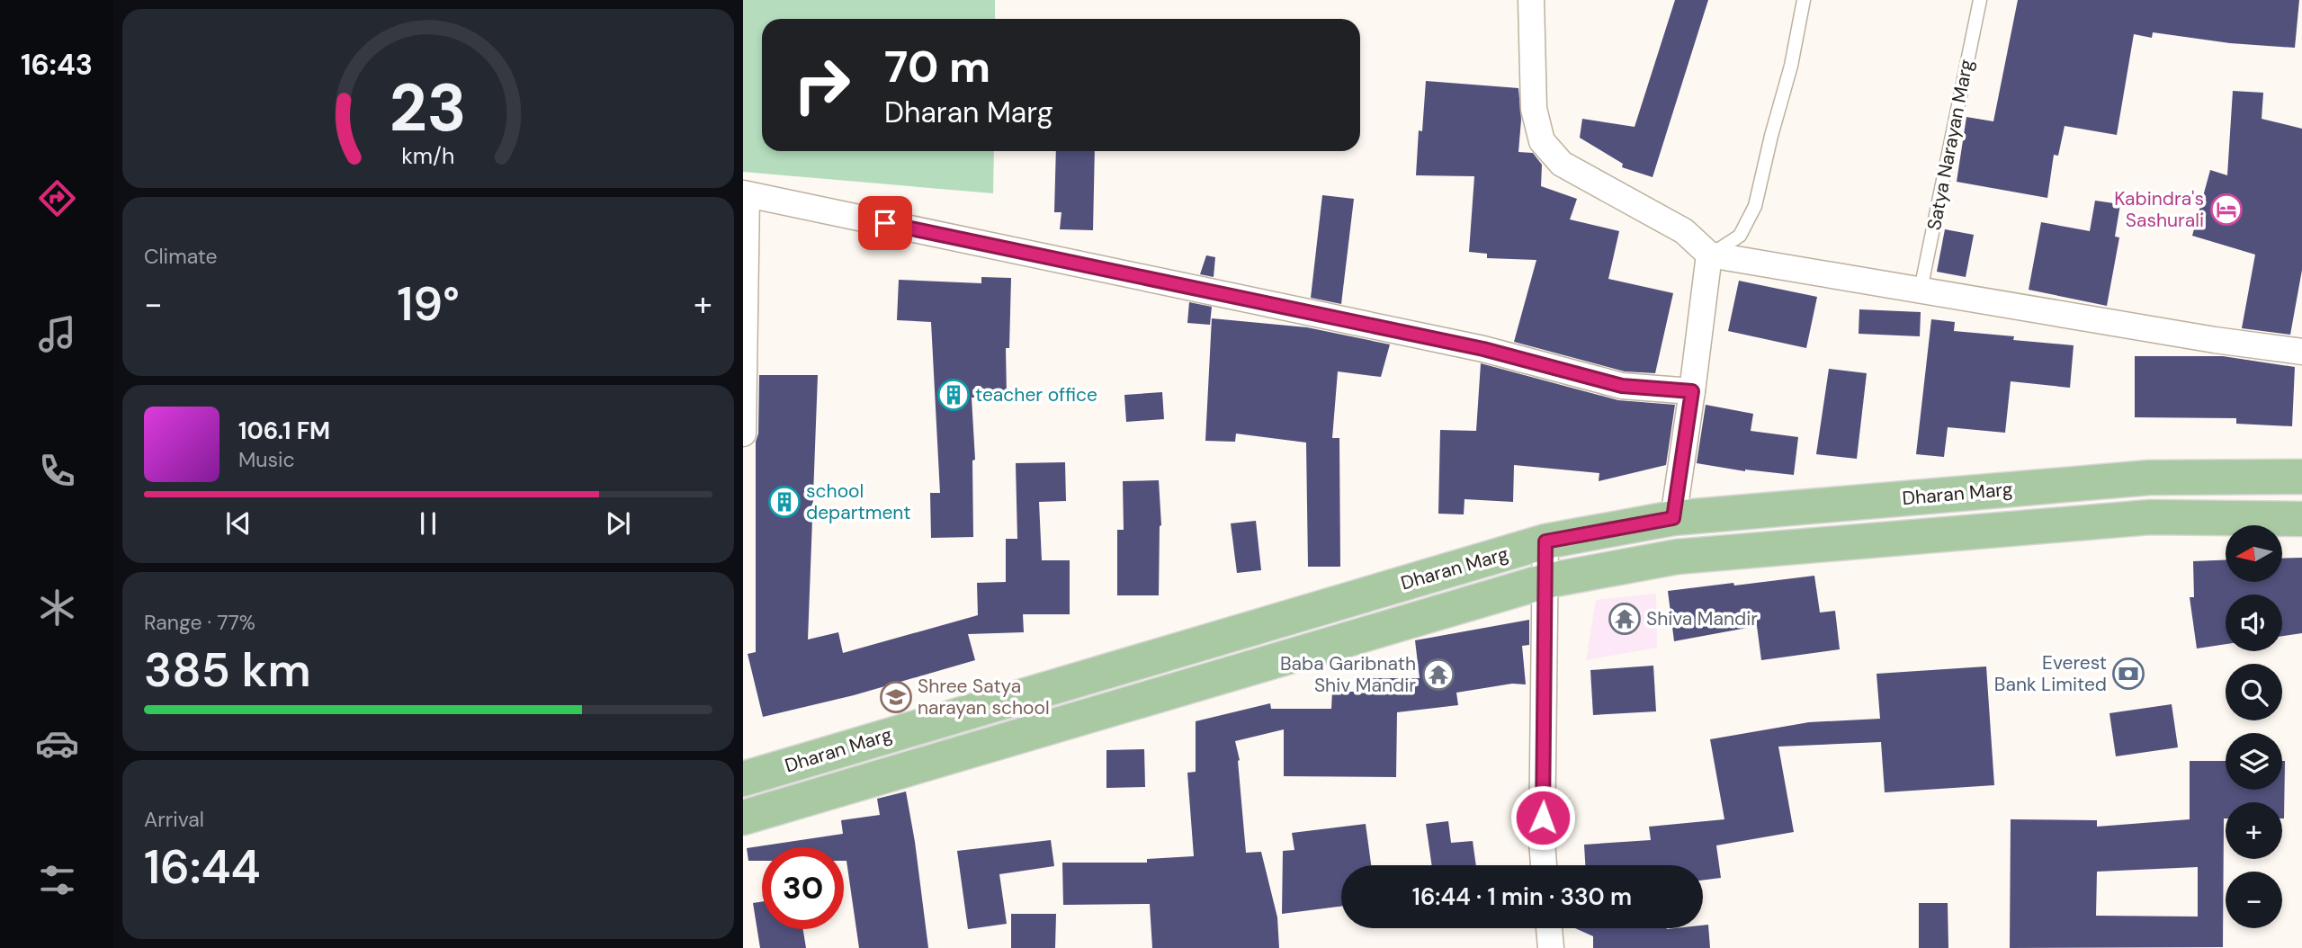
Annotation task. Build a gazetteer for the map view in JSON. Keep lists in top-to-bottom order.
{
  "streets": {
    "main road": ["Dharan Marg"],
    "lane": ["Satya Narayan Marg"]
  },
  "places": {
    "hotel": ["Kabindra's Sashurali"],
    "building": ["teacher office", "school department"],
    "temple": ["Shiva Mandir", "Baba Garibnath Shiv Mandir"],
    "bank": ["Everest Bank Limited"],
    "school or university": ["Shree Satya narayan school"]
  },
  "north": "left",
  "page": {
    "tabs": "16:43",
    "turn": ["70 m", "Dharan Marg"],
    "tile": [
      "Climate",
      ["Range · 77%", "385 km"],
      ["Arrival", "16:44"]
    ],
    "heat": ["−", "19°", "+"],
    "song": ["106.1 FM", "Music"],
    "map_buttons": ["+", "−"],
    "limit": "30",
    "trip": "16:44 · 1 min · 330 m",
    "gauge": ["23", "km/h"]
  }
}
